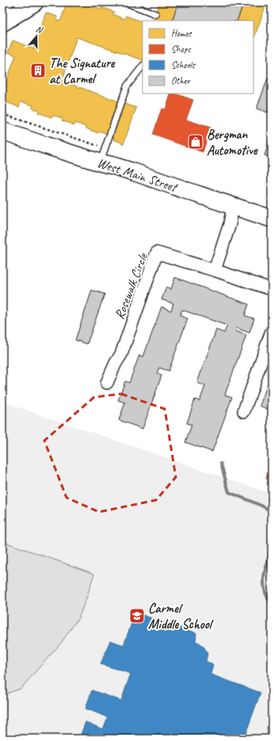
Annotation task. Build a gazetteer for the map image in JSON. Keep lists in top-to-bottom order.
{
  "streets": {
    "main road": ["West Main Street"],
    "street": ["Rosewalk Circle"]
  },
  "places": {
    "building": ["The Signature at Carmel"],
    "shop": ["Bergman Automotive"],
    "school or university": ["Carmel Middle School"]
  },
  "legend": [
    "Homes",
    "Shops",
    "Schools",
    "Other"
  ],
  "north": "top"
}
